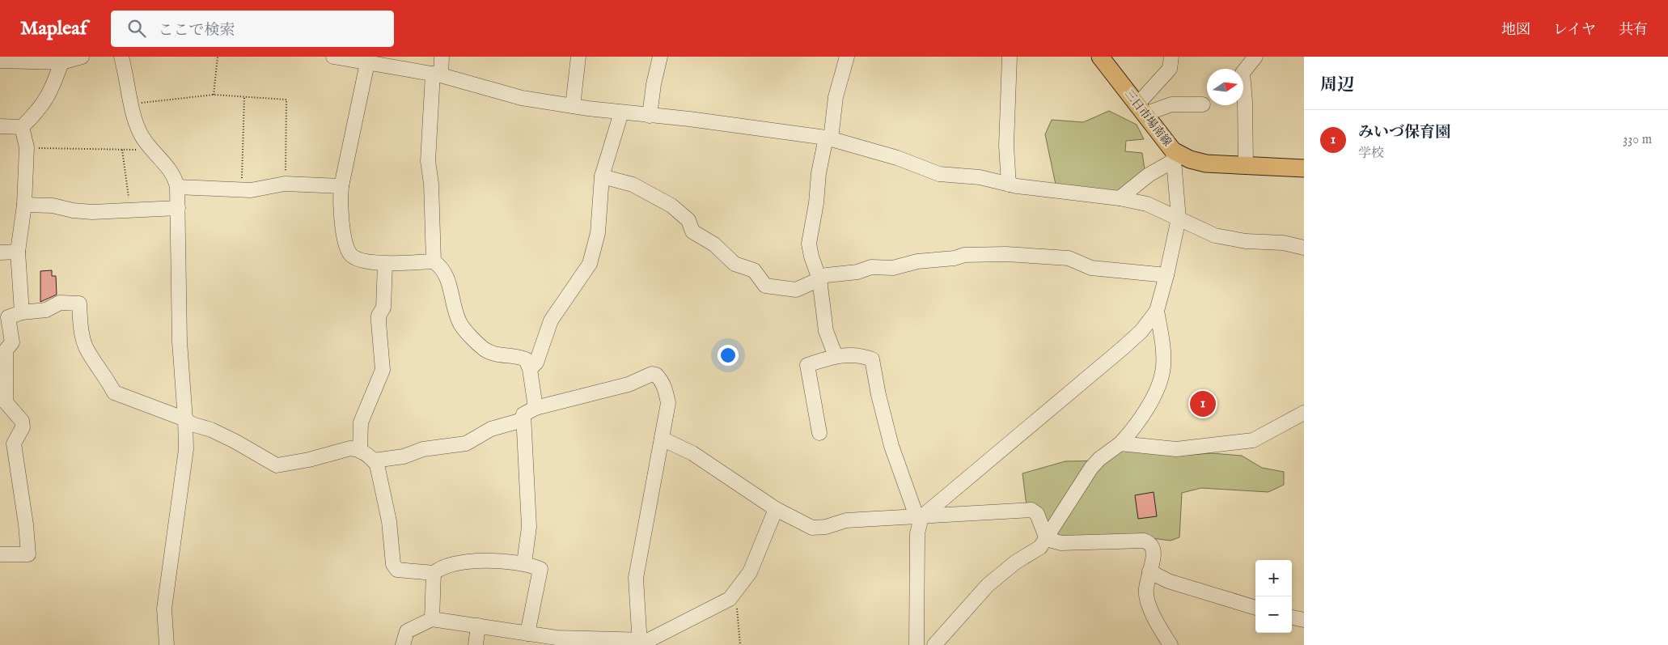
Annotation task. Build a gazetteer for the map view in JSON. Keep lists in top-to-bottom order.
{
  "streets": {
    "main road": ["三日市場南線"]
  },
  "north": "right",
  "page": {
    "header": "Mapleaf",
    "search": "ここで検索",
    "nav": ["地図", "レイヤ", "共有"],
    "heading": "周辺",
    "list": [
      {
        "mark": "1",
        "name": "みいづ保育園",
        "note": "学校",
        "value": "330 m"
      }
    ],
    "pins": "1",
    "map_buttons": ["+", "−"]
  }
}
